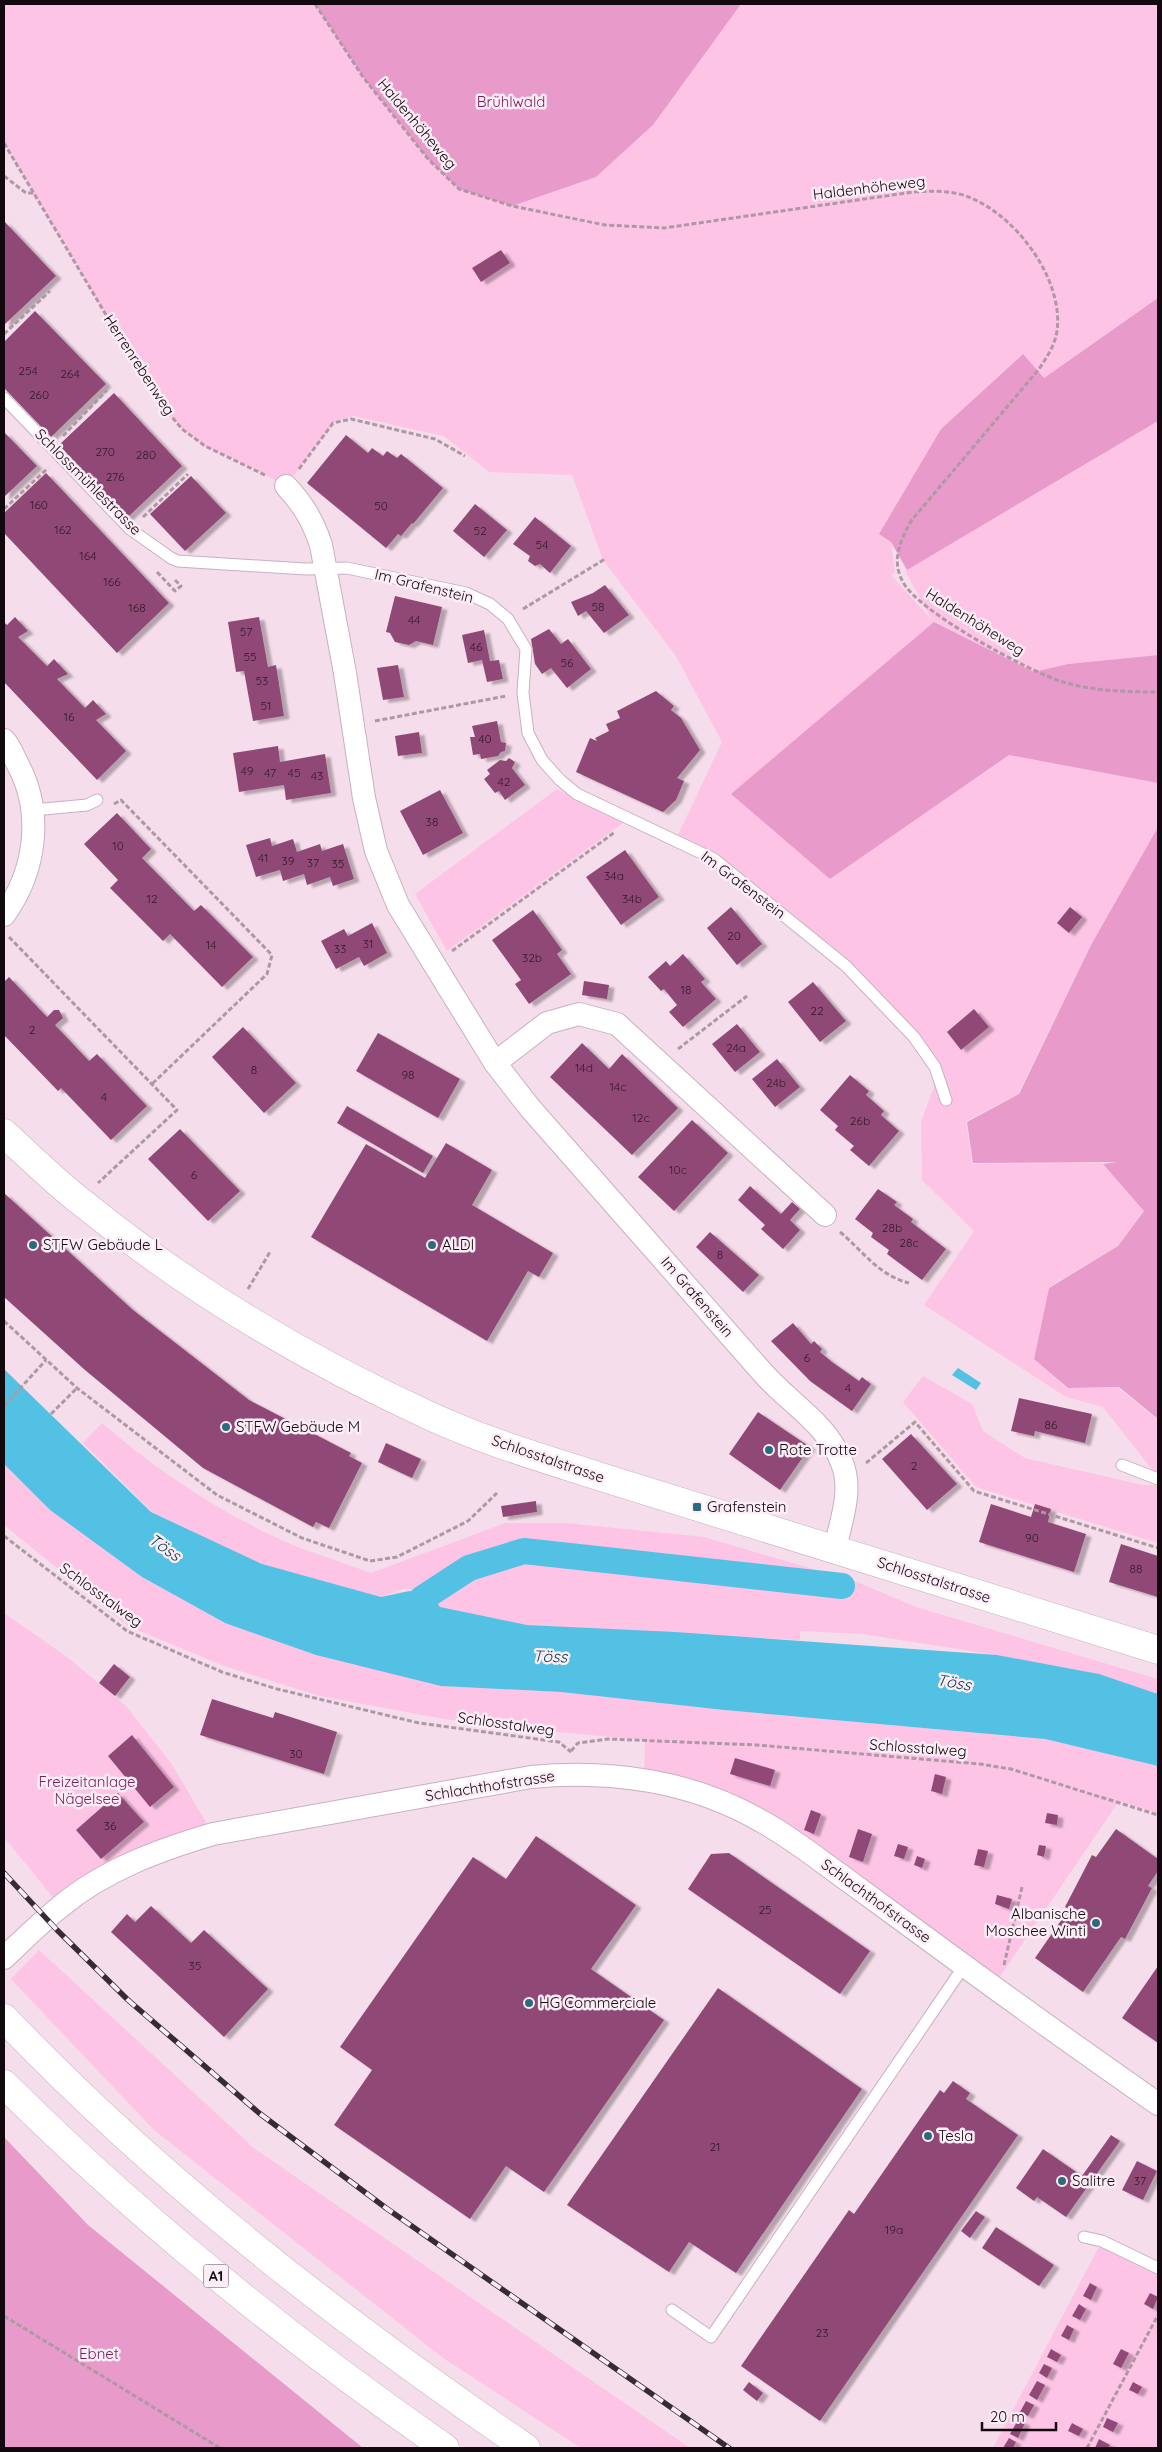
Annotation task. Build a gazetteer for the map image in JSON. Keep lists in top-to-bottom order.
{
  "streets": {
    "main road": ["Schlosstalstrasse", "A1"],
    "street": ["Im Grafenstein", "Schlachthofstrasse"],
    "lane": ["Schlossmühlestrasse"],
    "path": ["Haldenhöheweg", "Herrenrebenweg", "Schlosstalweg"]
  },
  "crossings": [
    ["Schlossmühlestrasse", "Im Grafenstein"],
    ["Im Grafenstein", "Schlosstalstrasse"]
  ],
  "water": ["Töss"],
  "parks": ["Brühlwald", "Freizeitanlage Nägelsee", "Ebnet"],
  "places": {
    "other": [
      "STFW Gebäude L",
      "ALDI",
      "STFW Gebäude M",
      "Rote Trotte",
      "Albanische Moschee Winti",
      "HG Commerciale",
      "Tesla",
      "Salitre"
    ],
    "transit": ["Grafenstein"]
  },
  "house_numbers": [
    "254",
    "264",
    "260",
    "270",
    "280",
    "276",
    "160",
    "50",
    "162",
    "52",
    "54",
    "164",
    "166",
    "58",
    "168",
    "44",
    "57",
    "46",
    "55",
    "56",
    "53",
    "51",
    "16",
    "40",
    "49",
    "47",
    "45",
    "43",
    "42",
    "38",
    "10",
    "41",
    "39",
    "37",
    "35",
    "34a",
    "12",
    "34b",
    "20",
    "31",
    "14",
    "33",
    "32b",
    "18",
    "22",
    "2",
    "24a",
    "14d",
    "8",
    "98",
    "24b",
    "14c",
    "4",
    "12c",
    "26b",
    "10c",
    "6",
    "28b",
    "28c",
    "8",
    "6",
    "4",
    "86",
    "2",
    "90",
    "88",
    "30",
    "36",
    "25",
    "35",
    "21",
    "37",
    "19a",
    "23"
  ],
  "scale_bar": "20 m"
}
